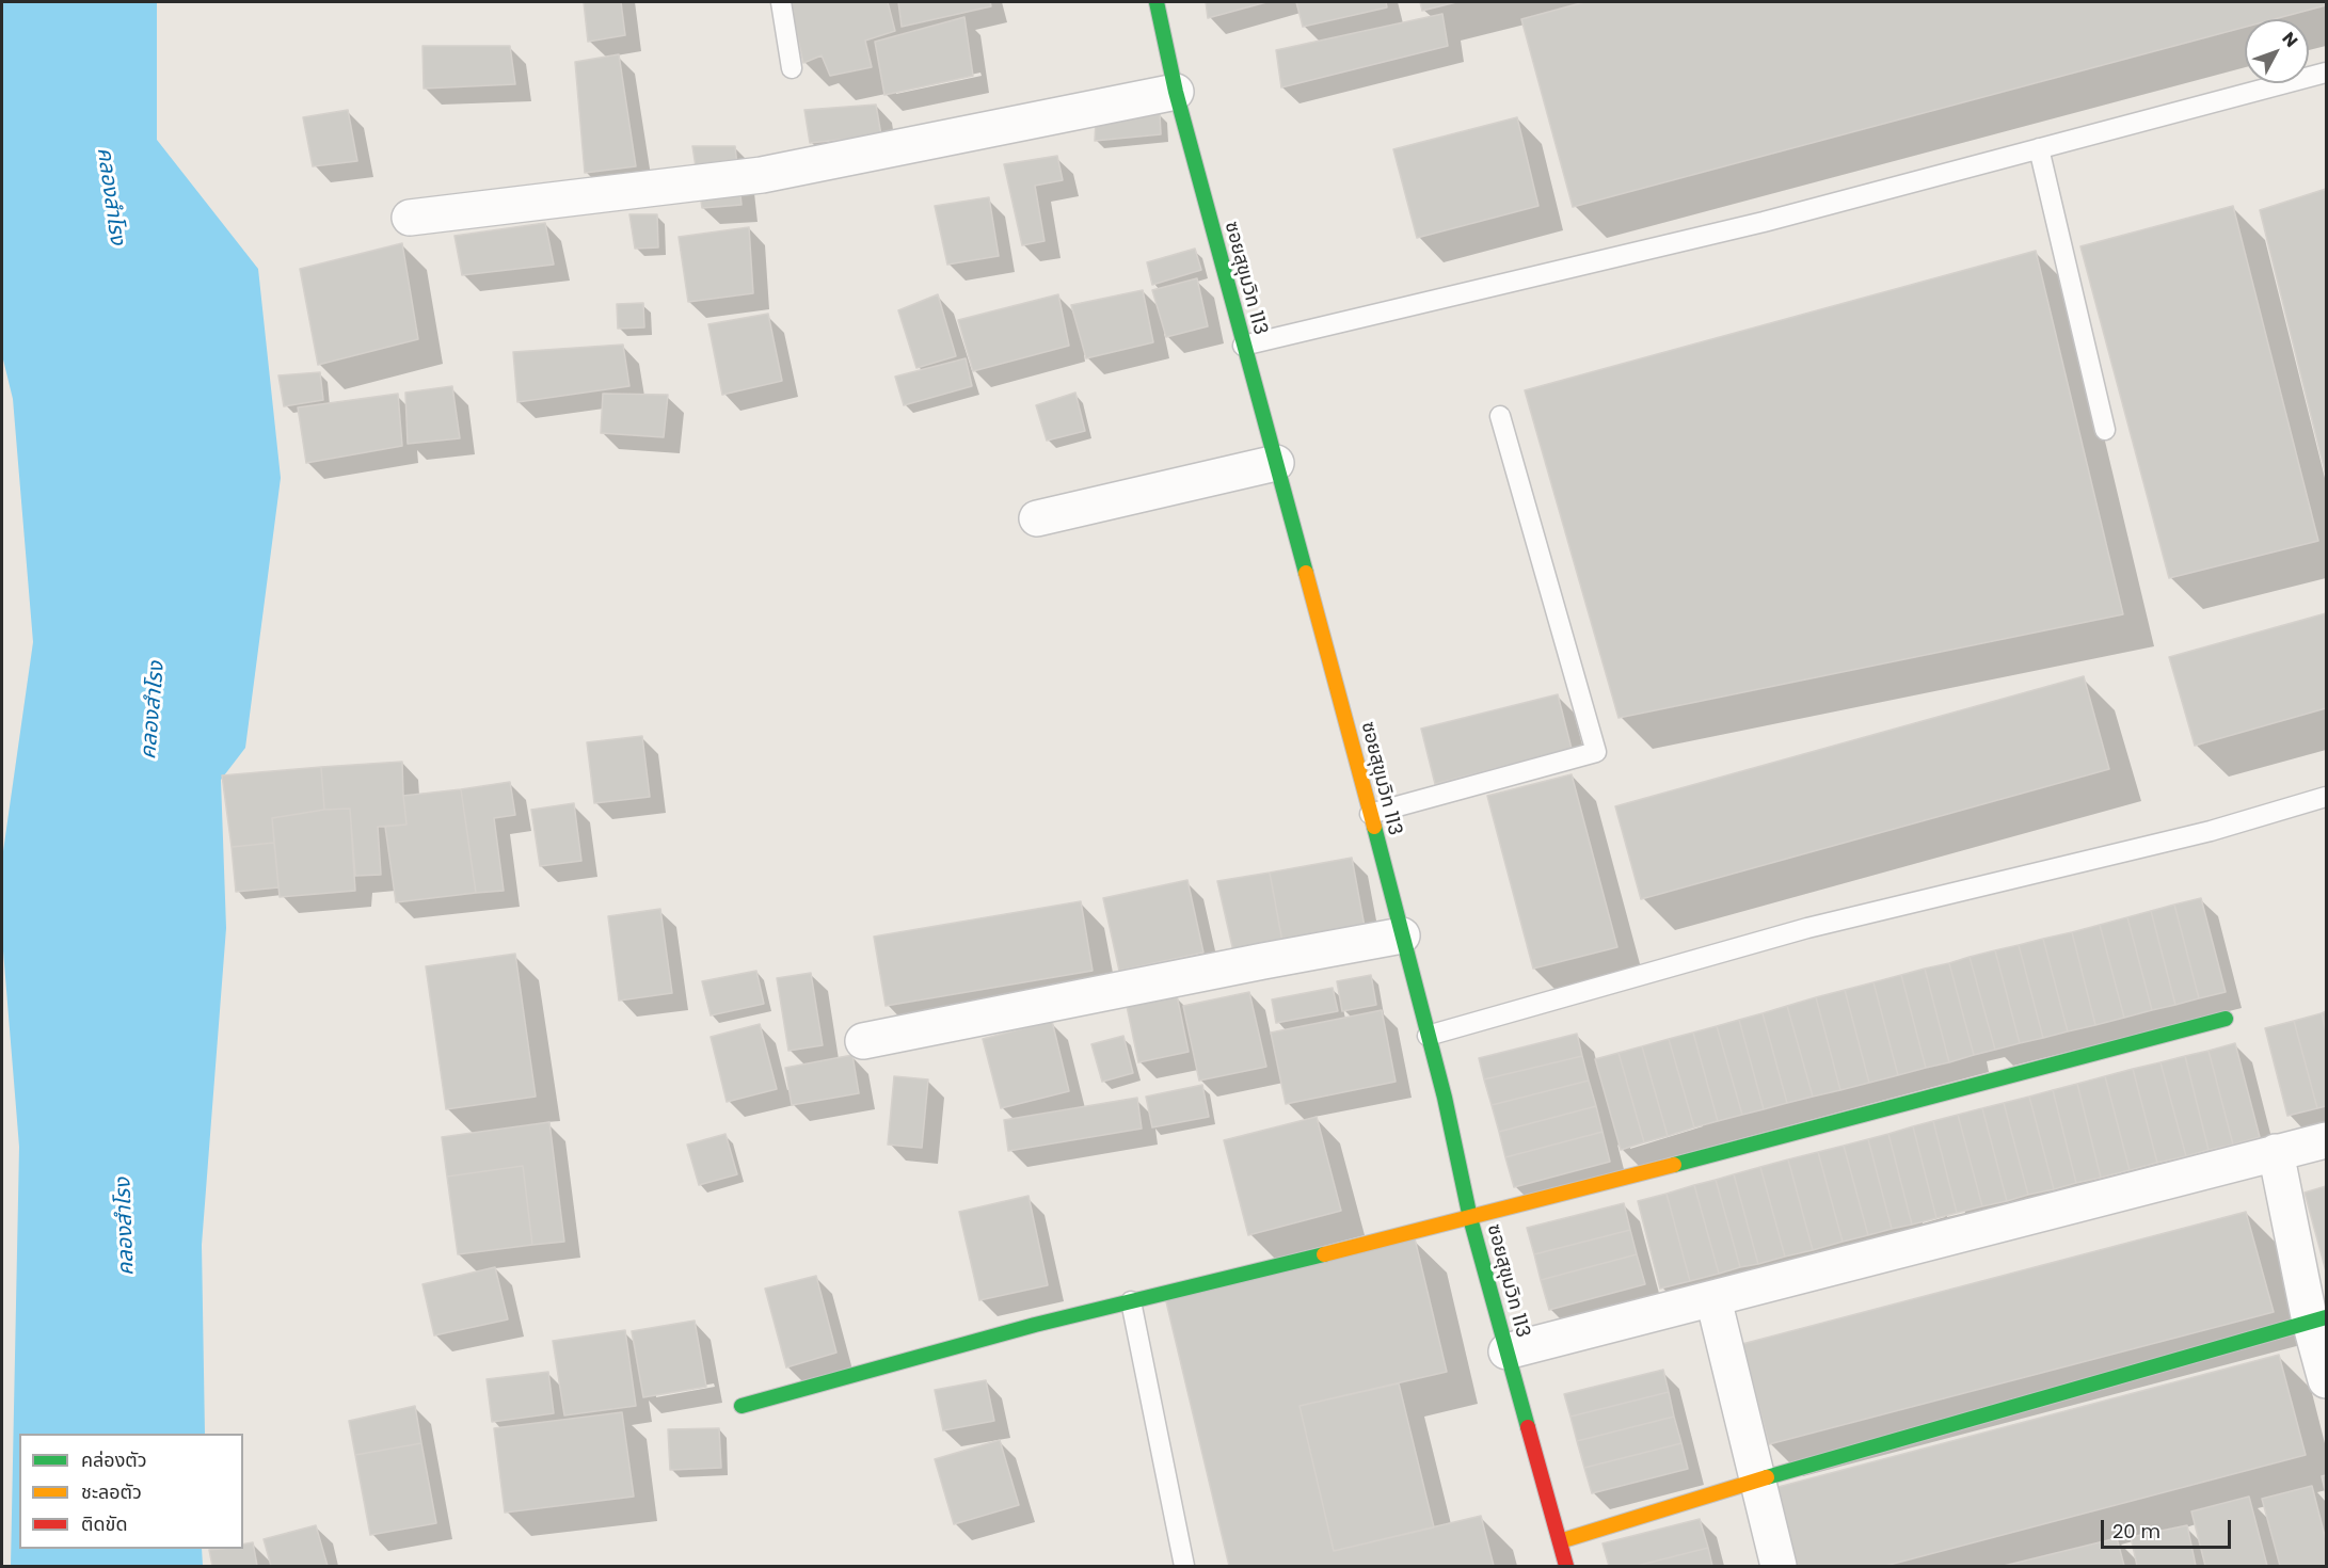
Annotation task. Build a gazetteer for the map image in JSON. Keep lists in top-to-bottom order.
{
  "streets": {
    "street": ["ซอยสุขุมวิท 113"]
  },
  "water": ["คลองสำโรง"],
  "legend": ["คล่องตัว", "ชะลอตัว", "ติดขัด"],
  "scale_bar": "20 m",
  "north": "top right"
}
